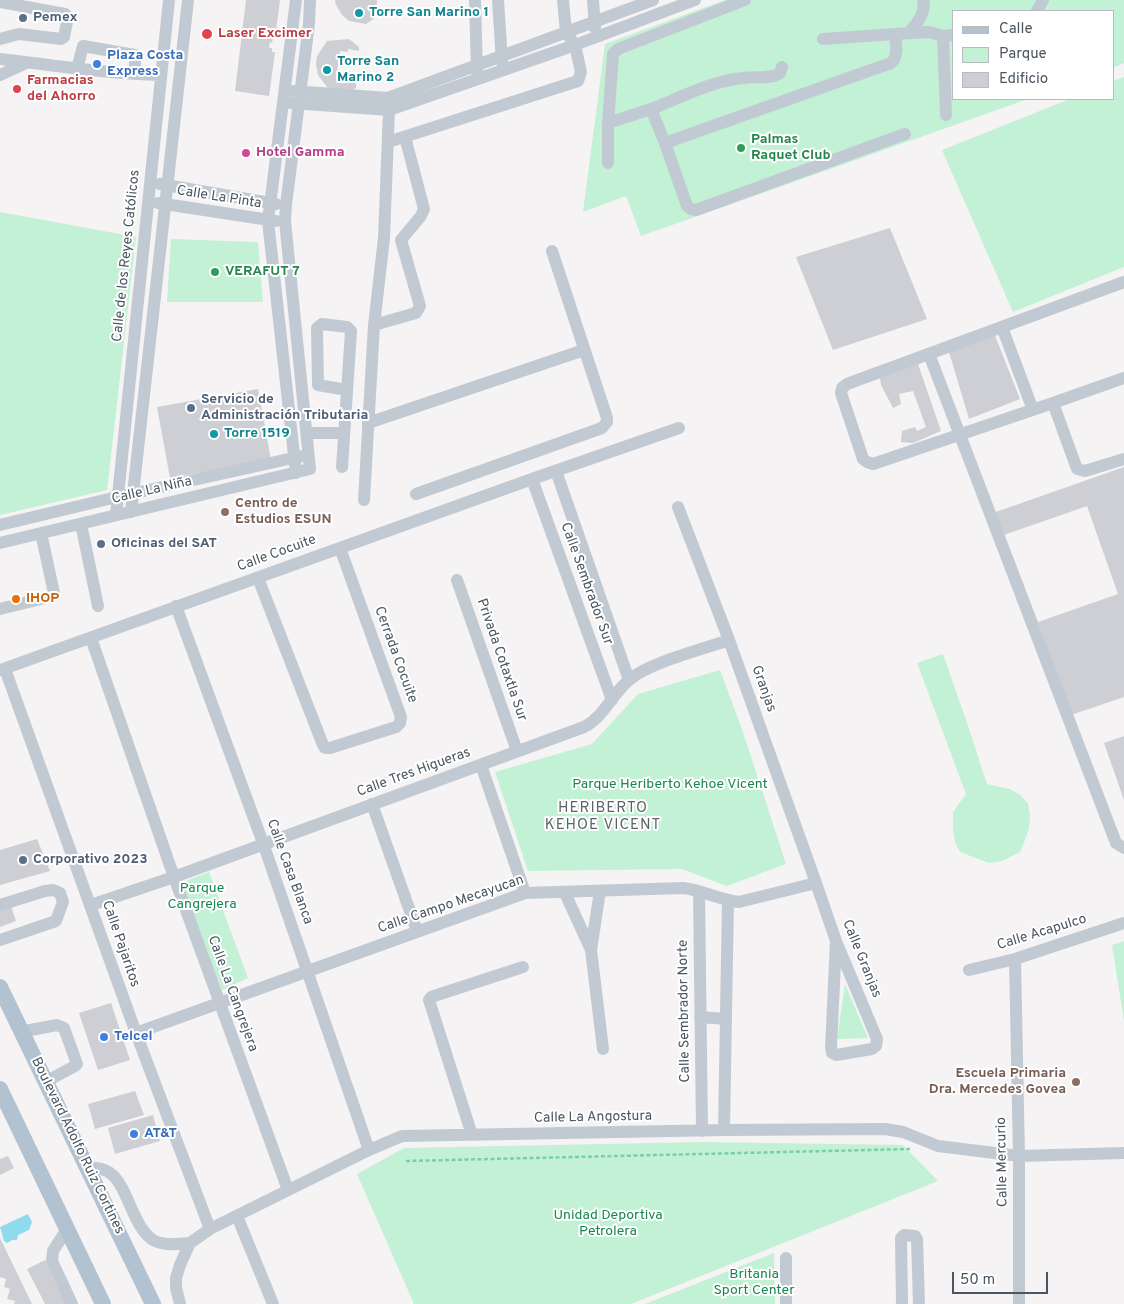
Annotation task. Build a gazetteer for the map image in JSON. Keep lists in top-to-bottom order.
{
  "streets": {
    "main road": ["Boulevard Adolfo Ruiz Cortines"],
    "street": [
      "Calle La Pinta",
      "Calle de los Reyes Católicos",
      "Calle La Niña",
      "Calle Cocuite",
      "Calle Sembrador Sur",
      "Cerrada Cocuite",
      "Privada Cotaxtla Sur",
      "Granjas",
      "Calle Tres Higueras",
      "Calle Casa Blanca",
      "Calle Campo Mecayucan",
      "Calle Acapulco",
      "Calle Pajaritos",
      "Calle Granjas",
      "Calle La Cangrejera",
      "Calle Sembrador Norte",
      "Calle La Angostura",
      "Calle Mercurio"
    ]
  },
  "crossings": [
    ["Calle La Pinta", "Calle de los Reyes Católicos"],
    ["Calle de los Reyes Católicos", "Calle La Niña"],
    ["Calle Cocuite", "Calle Sembrador Sur"],
    ["Calle Cocuite", "Cerrada Cocuite"],
    ["Calle Cocuite", "Calle Casa Blanca"],
    ["Calle Cocuite", "Calle Pajaritos"],
    ["Calle Cocuite", "Calle La Cangrejera"],
    ["Calle Sembrador Sur", "Calle Tres Higueras"],
    ["Privada Cotaxtla Sur", "Calle Tres Higueras"],
    ["Granjas", "Calle Tres Higueras"],
    ["Granjas", "Calle Campo Mecayucan"],
    ["Granjas", "Calle Granjas"],
    ["Calle Tres Higueras", "Calle Casa Blanca"],
    ["Calle Tres Higueras", "Calle Pajaritos"],
    ["Calle Tres Higueras", "Calle La Cangrejera"],
    ["Calle Casa Blanca", "Calle Campo Mecayucan"],
    ["Calle Casa Blanca", "Calle La Angostura"],
    ["Calle Campo Mecayucan", "Calle Pajaritos"],
    ["Calle Campo Mecayucan", "Calle Granjas"],
    ["Calle Campo Mecayucan", "Calle La Cangrejera"],
    ["Calle Campo Mecayucan", "Calle Sembrador Norte"],
    ["Calle Acapulco", "Calle Mercurio"],
    ["Calle Pajaritos", "Calle La Angostura"],
    ["Calle La Cangrejera", "Calle La Angostura"],
    ["Calle Sembrador Norte", "Calle La Angostura"],
    ["Calle La Angostura", "Calle Mercurio"]
  ],
  "districts": ["HERIBERTO KEHOE VICENT"],
  "parks": [
    "Parque Heriberto Kehoe Vicent",
    "Parque Cangrejera",
    "Unidad Deportiva Petrolera",
    "Britania Sport Center"
  ],
  "places": [
    "Torre San Marino 1",
    "Pemex",
    "Laser Excimer",
    "Plaza Costa Express",
    "Torre San Marino 2",
    "Farmacias del Ahorro",
    "Palmas Raquet Club",
    "Hotel Gamma",
    "VERAFUT 7",
    "Servicio de Administración Tributaria",
    "Torre 1519",
    "Centro de Estudios ESUN",
    "Oficinas del SAT",
    "IHOP",
    "Corporativo 2023",
    "Telcel",
    "Escuela Primaria Dra. Mercedes Govea",
    "AT&T"
  ],
  "legend": ["Calle", "Parque", "Edificio"],
  "scale_bar": "50 m"
}
